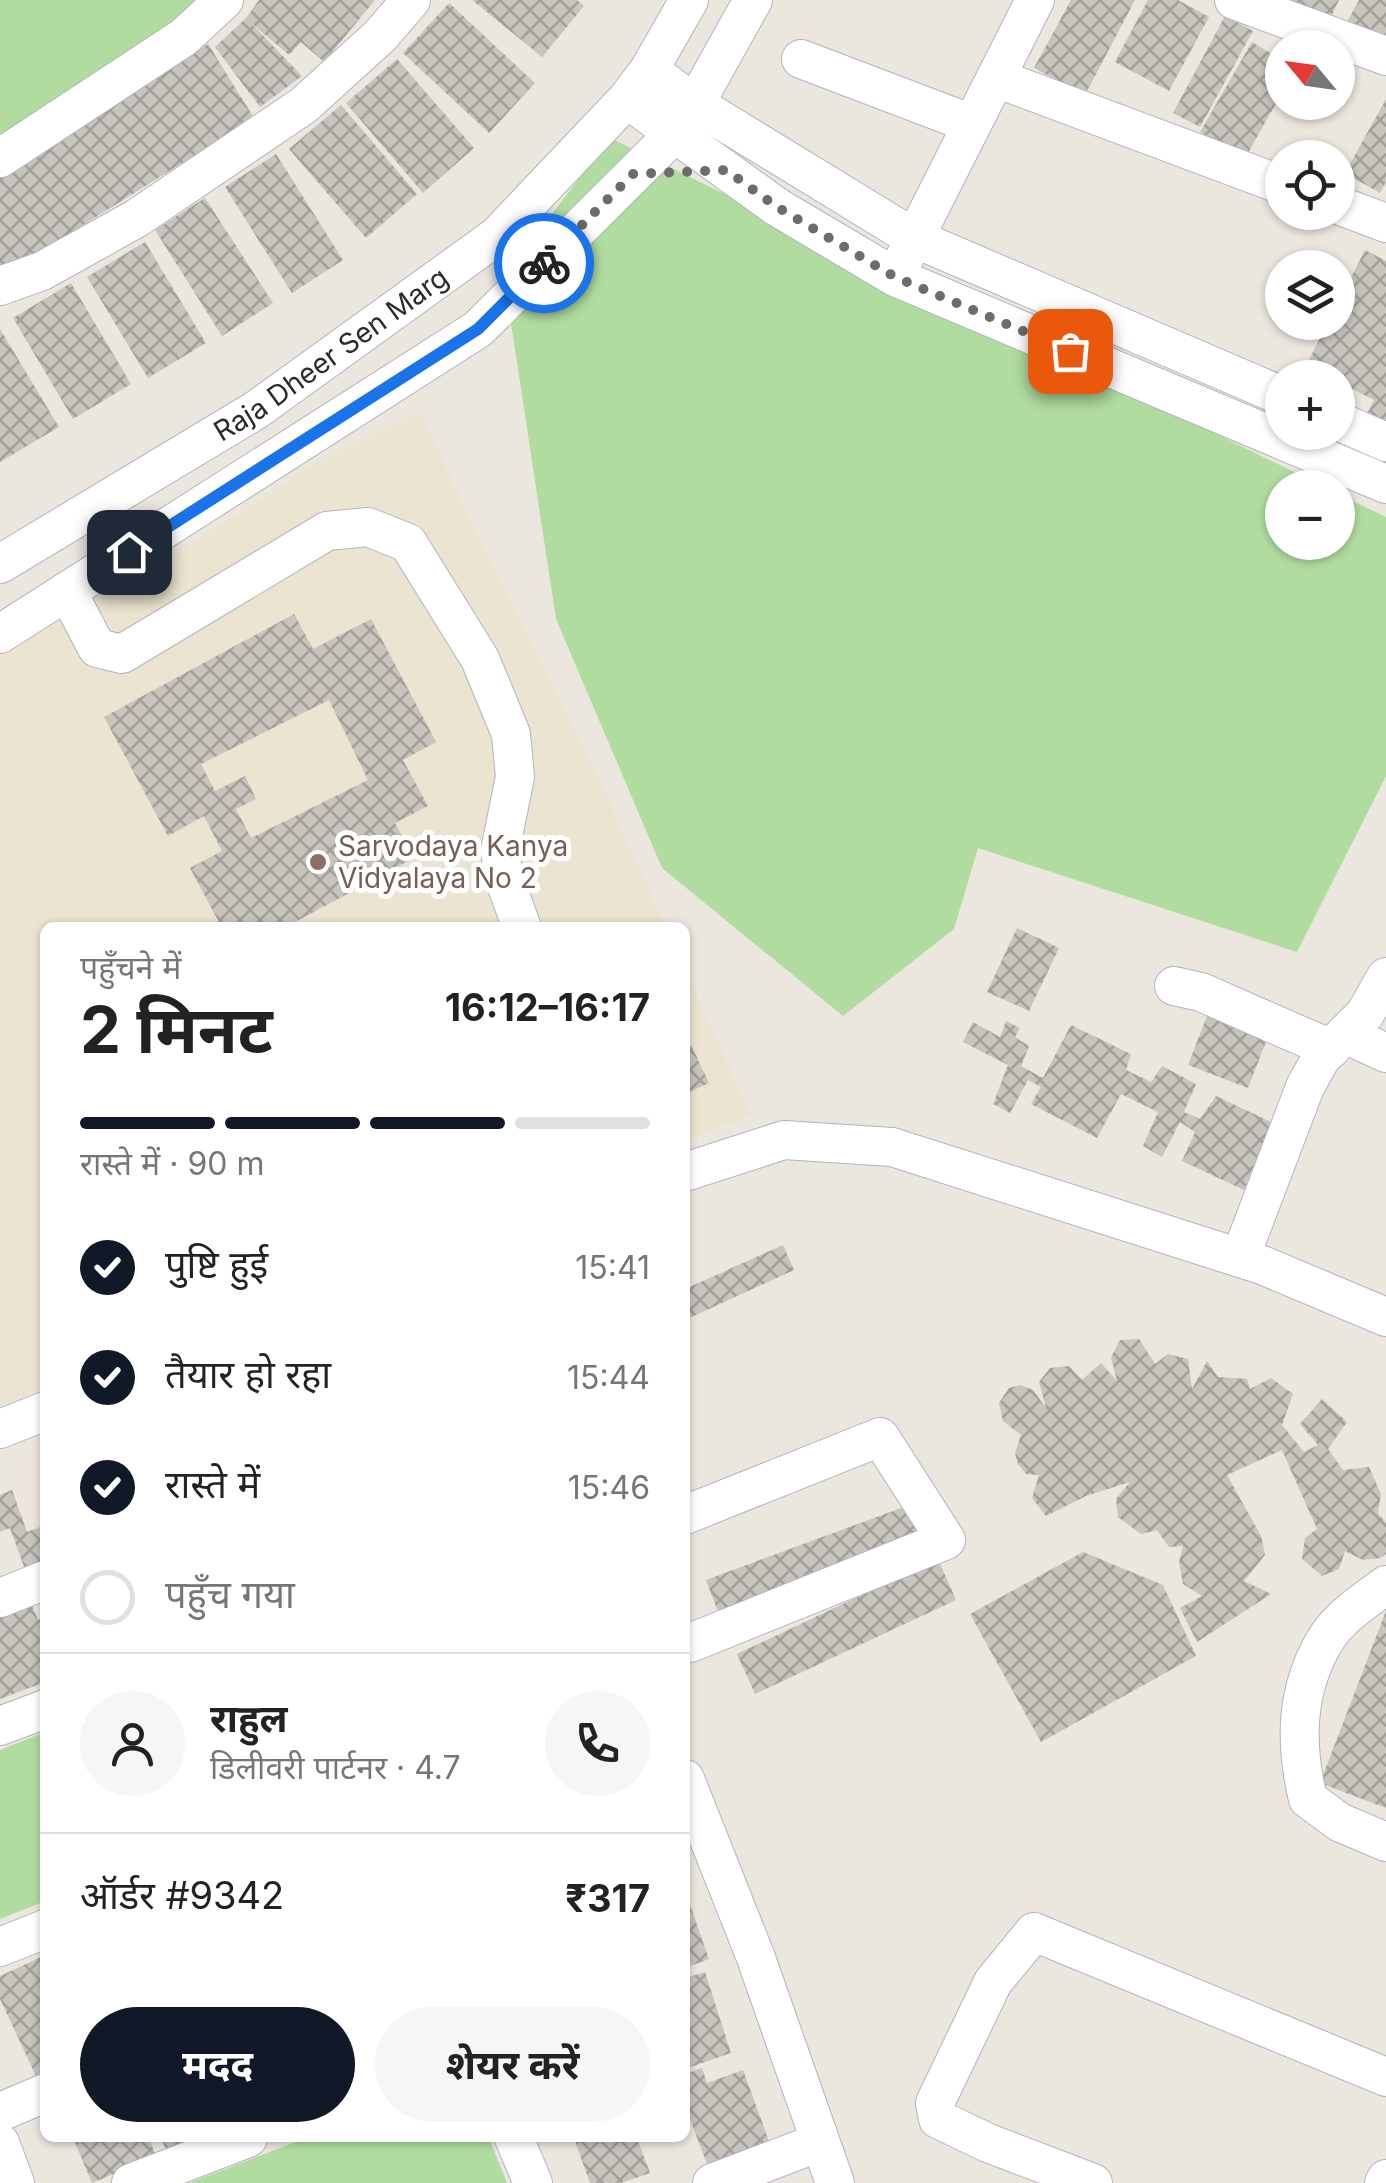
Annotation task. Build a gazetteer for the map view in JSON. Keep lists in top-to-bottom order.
{
  "streets": {
    "street": ["Raja Dheer Sen Marg"]
  },
  "places": ["Sarvodaya Kanya Vidyalaya No 2"],
  "north": "top left",
  "page": {
    "map_buttons": ["+", "−"],
    "heading": ["2 मिनट", "पहुँचने में", "16:12–16:17"],
    "panel": [
      "राहुल",
      "डिलीवरी पार्टनर · 4.7",
      "ऑर्डर #9342",
      "₹317"
    ],
    "bar": "रास्ते में · 90 m",
    "list": [
      ["पुष्टि हुई", "15:41"],
      ["तैयार हो रहा", "15:44"],
      ["रास्ते में", "15:46"],
      "पहुँच गया"
    ],
    "buttons": ["मदद", "शेयर करें"]
  }
}
